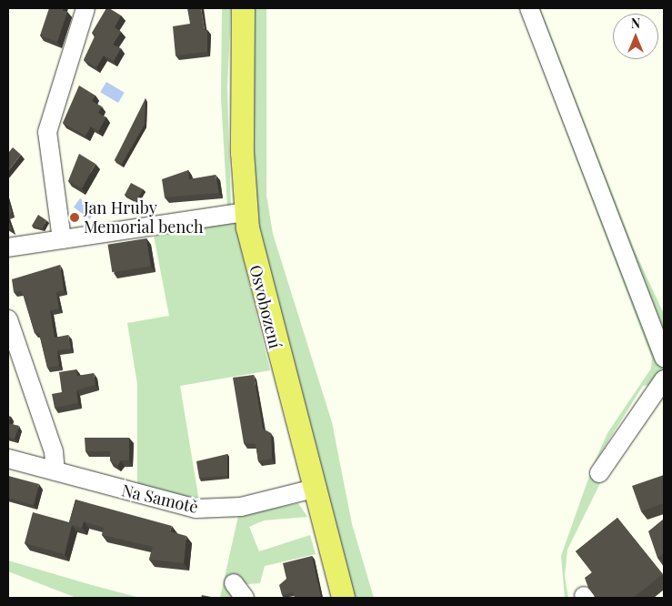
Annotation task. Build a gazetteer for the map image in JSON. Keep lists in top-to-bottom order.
{
  "streets": {
    "main road": ["Osvobození"],
    "street": ["Na Samotě"]
  },
  "crossings": [
    ["Osvobození", "Na Samotě"]
  ],
  "places": ["Jan Hruby Memorial bench"],
  "north": "top"
}
